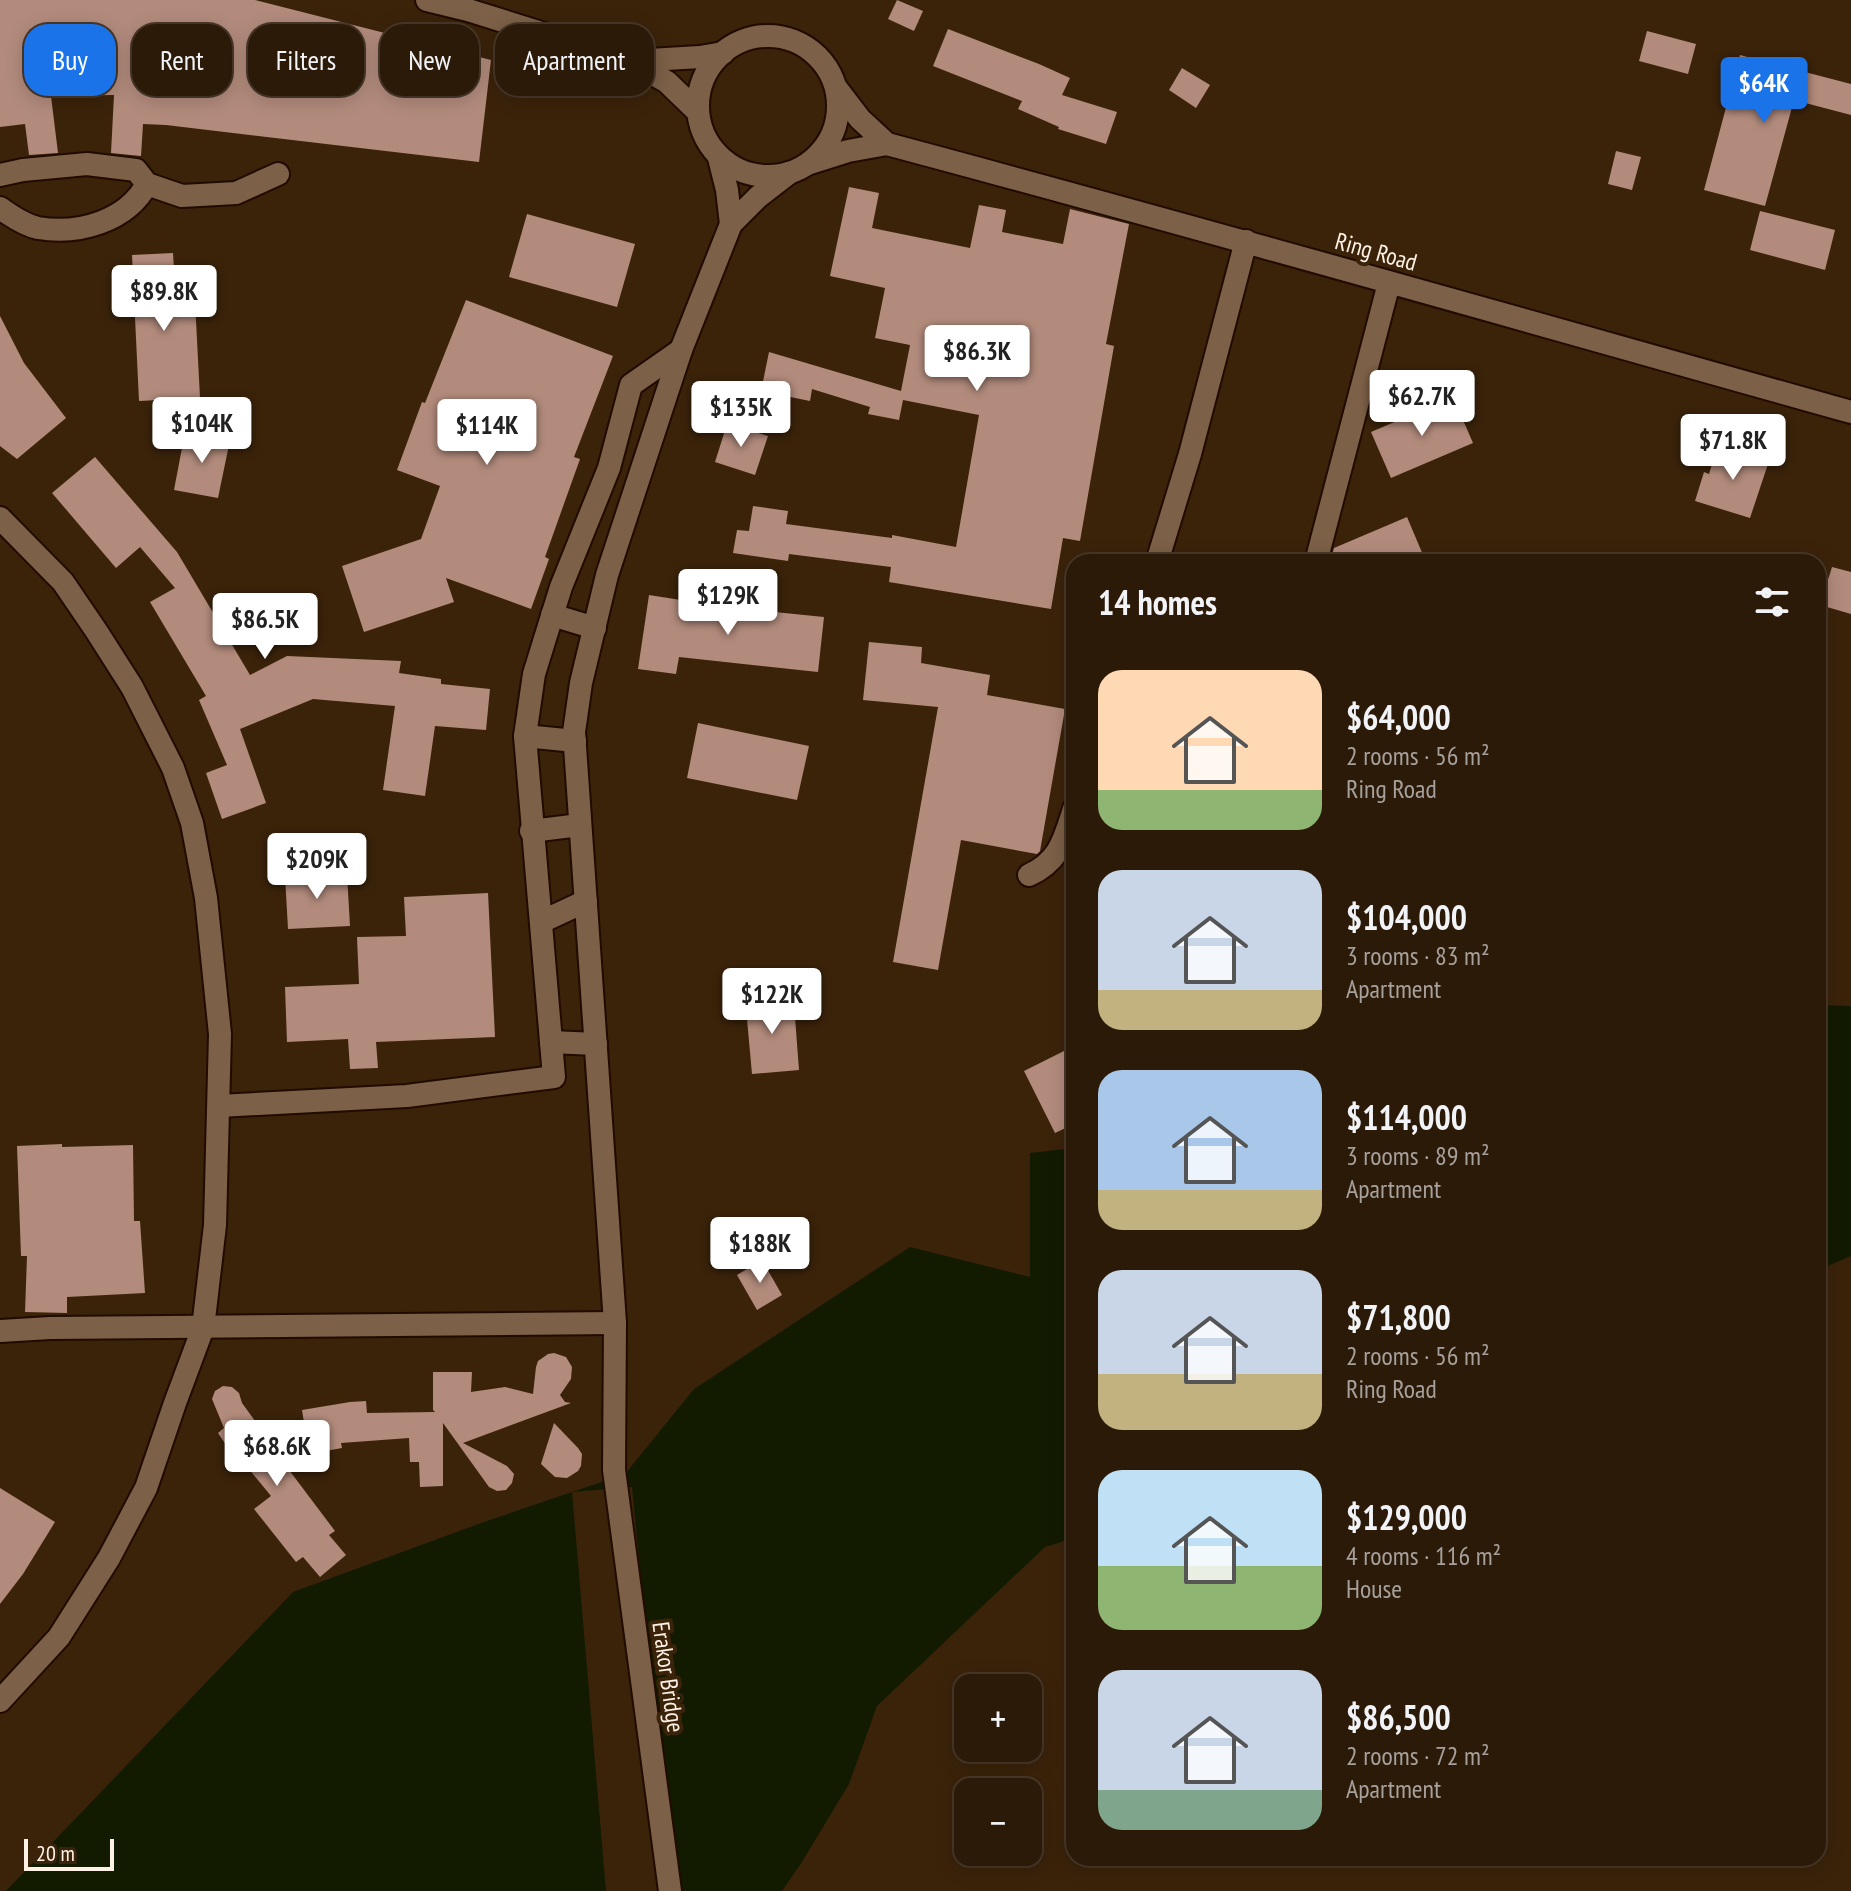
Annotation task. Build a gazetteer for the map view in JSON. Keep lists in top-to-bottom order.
{
  "streets": {
    "street": ["Ring Road", "Erakor Bridge"]
  },
  "scale_bar": "20 m",
  "page": {
    "chip": [
      "Buy",
      "Rent",
      "Filters",
      "New",
      "Apartment"
    ],
    "price": [
      "$64K",
      "$89.8K",
      "$86.3K",
      "$62.7K",
      "$135K",
      "$104K",
      "$114K",
      "$71.8K",
      "$129K",
      "$86.5K",
      "$209K",
      "$122K",
      "$188K",
      "$68.6K"
    ],
    "heading": "14 homes",
    "list": [
      {
        "name": "$64,000",
        "note": "2 rooms · 56 m² · Ring Road"
      },
      {
        "name": "$104,000",
        "note": "3 rooms · 83 m² · Apartment"
      },
      {
        "name": "$114,000",
        "note": "3 rooms · 89 m² · Apartment"
      },
      {
        "name": "$71,800",
        "note": "2 rooms · 56 m² · Ring Road"
      },
      {
        "name": "$129,000",
        "note": "4 rooms · 116 m² · House"
      },
      {
        "name": "$86,500",
        "note": "2 rooms · 72 m² · Apartment"
      }
    ],
    "map_buttons": ["+", "−"],
    "scale": "20 m"
  }
}
